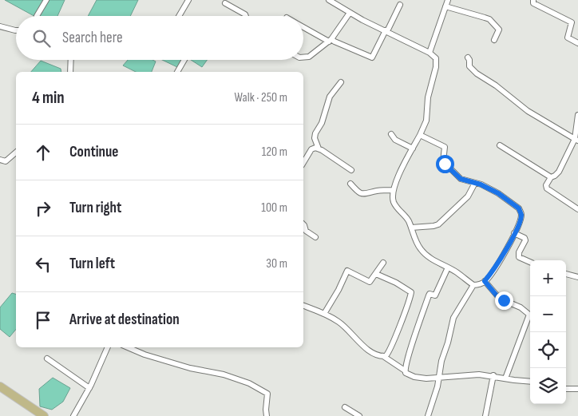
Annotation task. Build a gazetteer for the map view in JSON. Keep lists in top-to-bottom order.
{
  "page": {
    "search": "Search here",
    "heading": ["4 min", "Walk · 250 m"],
    "list": [
      ["Continue", "120 m"],
      ["Turn right", "100 m"],
      ["Turn left", "30 m"],
      "Arrive at destination"
    ],
    "map_buttons": ["+", "−"]
  }
}
